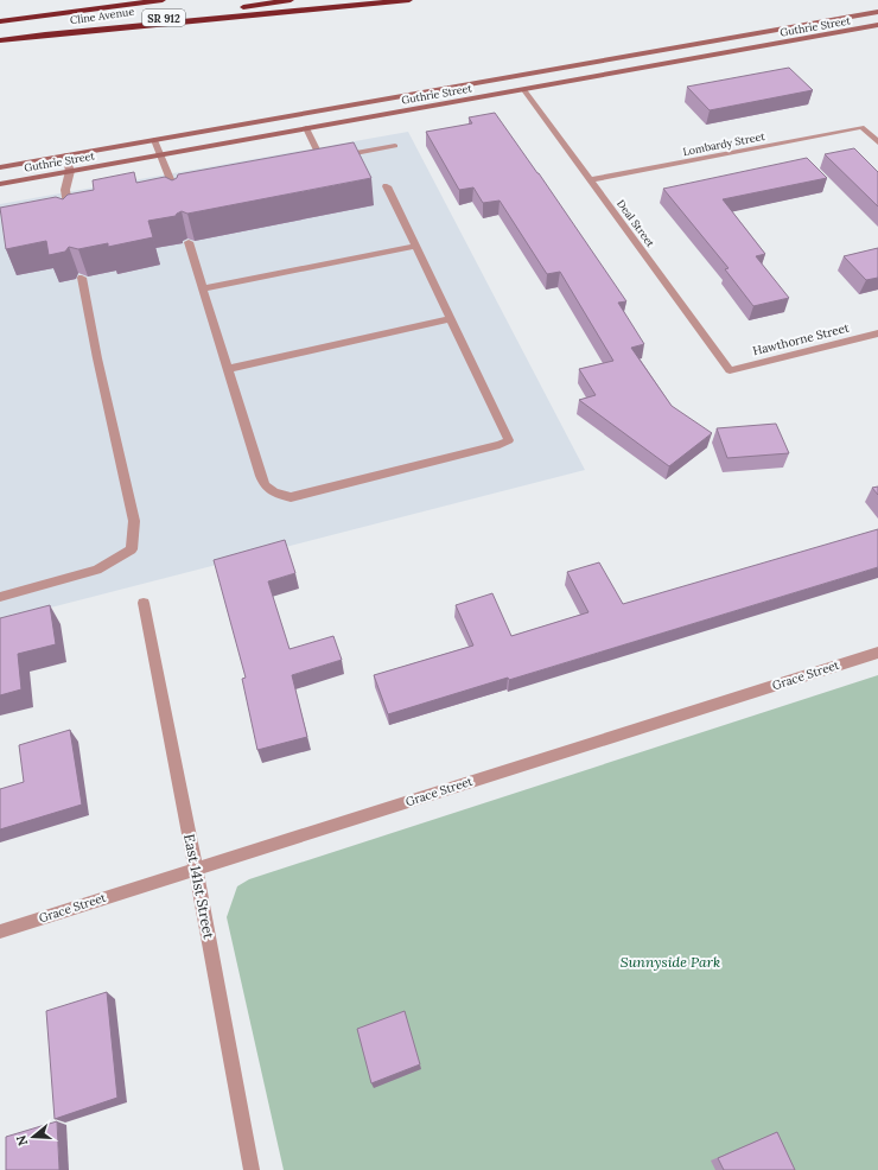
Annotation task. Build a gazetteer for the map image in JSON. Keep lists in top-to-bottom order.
{
  "streets": {
    "highway": ["Cline Avenue", "SR 912"],
    "main road": ["Guthrie Street"],
    "street": [
      "Lombardy Street",
      "Deal Street",
      "Hawthorne Street",
      "Grace Street",
      "East 141st Street"
    ]
  },
  "crossings": [
    ["Guthrie Street", "Deal Street"],
    ["Lombardy Street", "Deal Street"],
    ["Deal Street", "Hawthorne Street"],
    ["Grace Street", "East 141st Street"]
  ],
  "parks": ["Sunnyside Park"],
  "north": "left"
}
